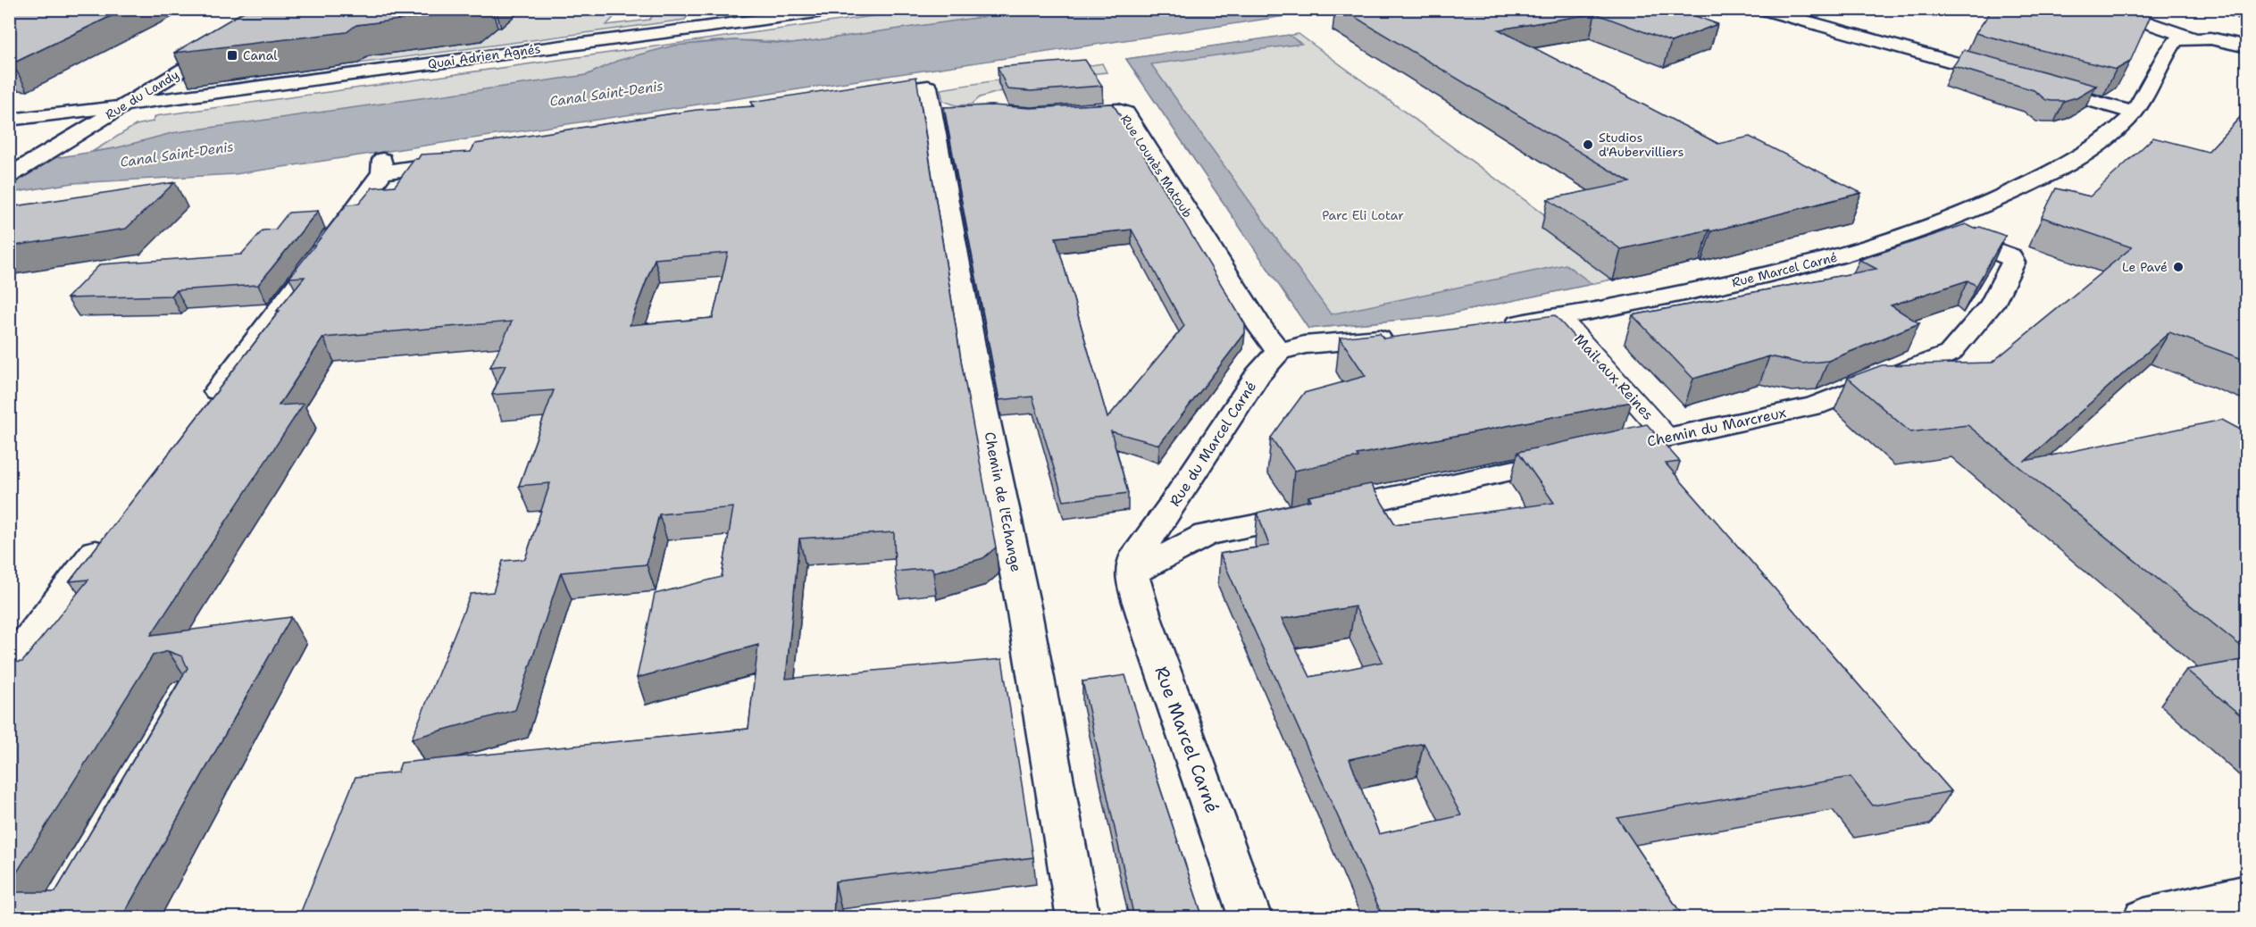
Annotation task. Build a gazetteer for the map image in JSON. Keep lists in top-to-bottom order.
{
  "streets": {
    "street": [
      "Quai Adrien Agnés",
      "Rue du Landy",
      "Rue Lounès Matoub",
      "Rue Marcel Carné",
      "Mail aux Reines",
      "Chemin du Marcreux",
      "Rue du Marcel Carné",
      "Chemin de l'Echange"
    ]
  },
  "crossings": [
    ["Quai Adrien Agnés", "Rue du Landy"],
    ["Rue Lounès Matoub", "Rue du Marcel Carné"],
    ["Rue Marcel Carné", "Mail aux Reines"],
    ["Rue Marcel Carné", "Chemin du Marcreux"],
    ["Rue Marcel Carné", "Rue du Marcel Carné"],
    ["Mail aux Reines", "Chemin du Marcreux"],
    ["Chemin du Marcreux", "Rue du Marcel Carné"]
  ],
  "water": ["Canal Saint-Denis"],
  "parks": ["Parc Eli Lotar"],
  "places": {
    "transit": ["Canal"],
    "other": ["Studios d'Aubervilliers", "Le Pavé"]
  }
}
